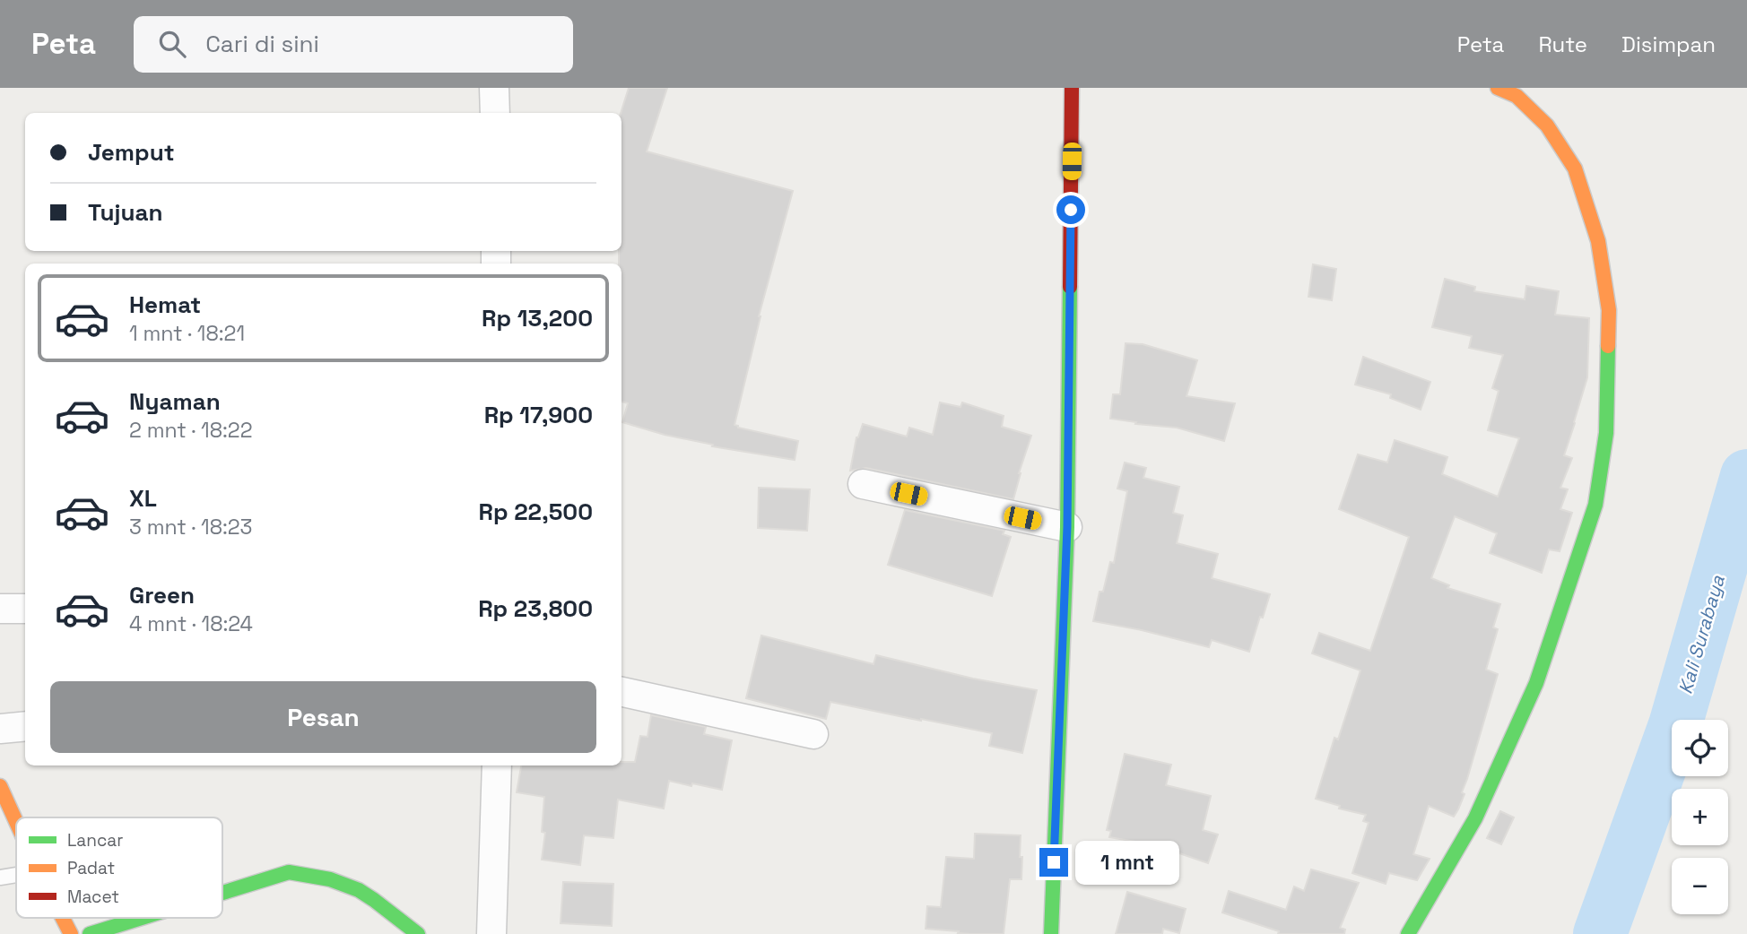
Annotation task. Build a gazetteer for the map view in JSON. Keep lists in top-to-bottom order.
{
  "water": ["Kali Surabaya"],
  "legend": ["Lancar", "Padat", "Macet"],
  "page": {
    "header": "Peta",
    "search": "Cari di sini",
    "nav": ["Peta", "Rute", "Disimpan"],
    "banner": ["Jemput", "Tujuan"],
    "list": [
      {
        "name": "Hemat",
        "note": "1 mnt · 18:21",
        "value": "Rp 13,200"
      },
      {
        "name": "Nyaman",
        "note": "2 mnt · 18:22",
        "value": "Rp 17,900"
      },
      {
        "name": "XL",
        "note": "3 mnt · 18:23",
        "value": "Rp 22,500"
      },
      {
        "name": "Green",
        "note": "4 mnt · 18:24",
        "value": "Rp 23,800"
      }
    ],
    "buttons": "Pesan",
    "map_buttons": ["+", "−"],
    "bubble": "1 mnt"
  }
}
